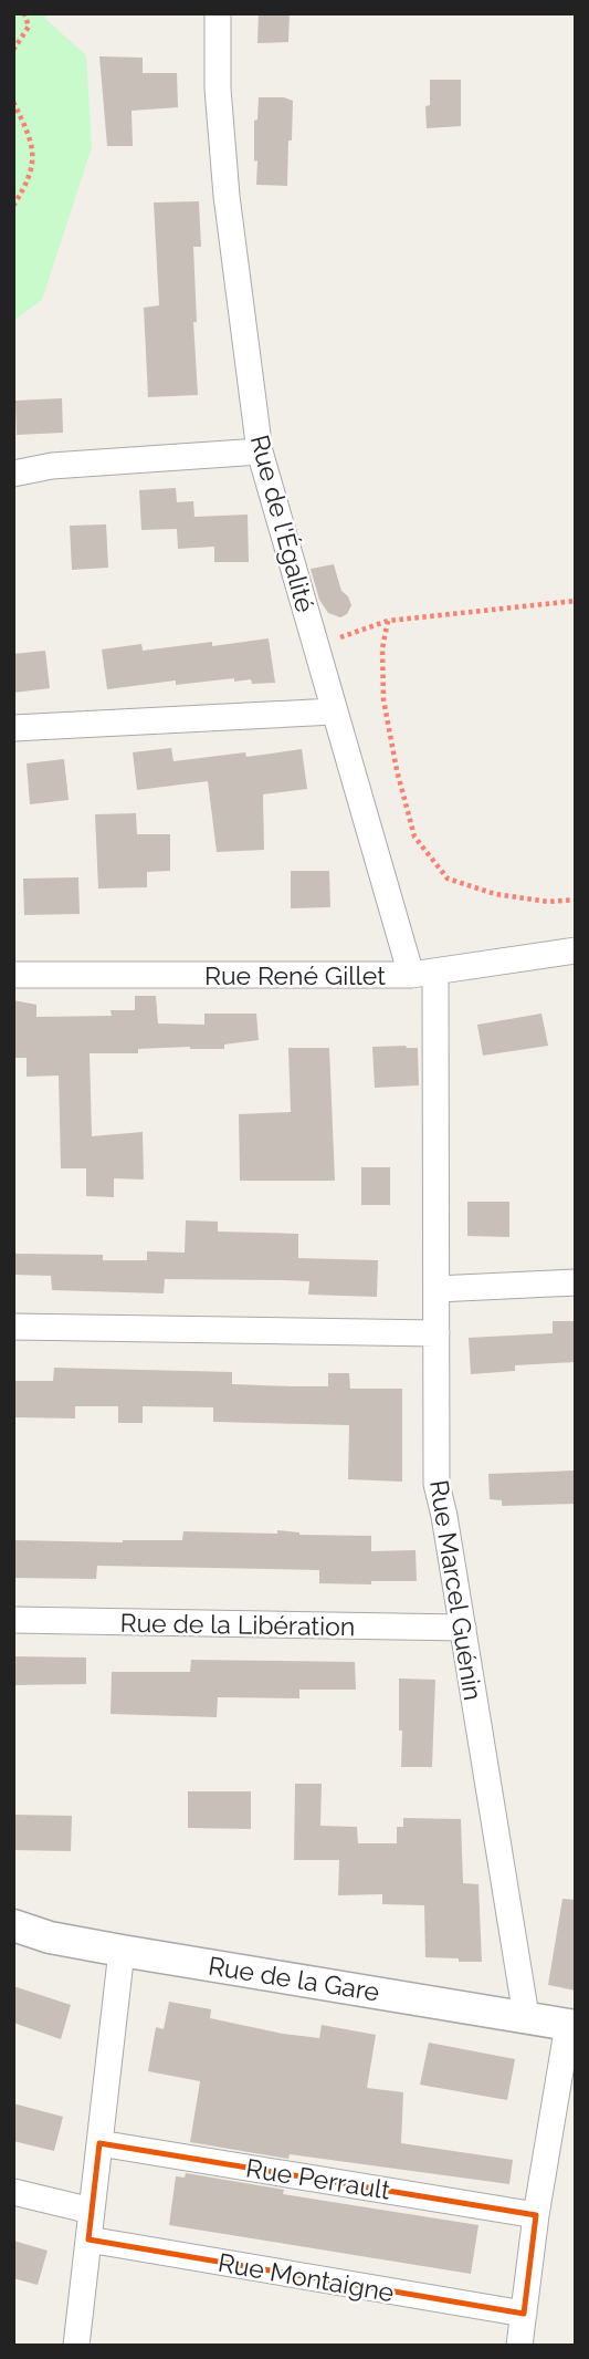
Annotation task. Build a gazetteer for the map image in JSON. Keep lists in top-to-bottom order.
{
  "streets": {
    "street": [
      "Rue de l'Égalité",
      "Rue René Gillet",
      "Rue Marcel Guénin",
      "Rue de la Libération",
      "Rue de la Gare",
      "Rue Perrault",
      "Rue Montaigne"
    ]
  },
  "crossings": [
    ["Rue de l'Égalité", "Rue René Gillet"],
    ["Rue de l'Égalité", "Rue Marcel Guénin"],
    ["Rue René Gillet", "Rue Marcel Guénin"],
    ["Rue Marcel Guénin", "Rue de la Libération"],
    ["Rue Marcel Guénin", "Rue de la Gare"]
  ]
}
